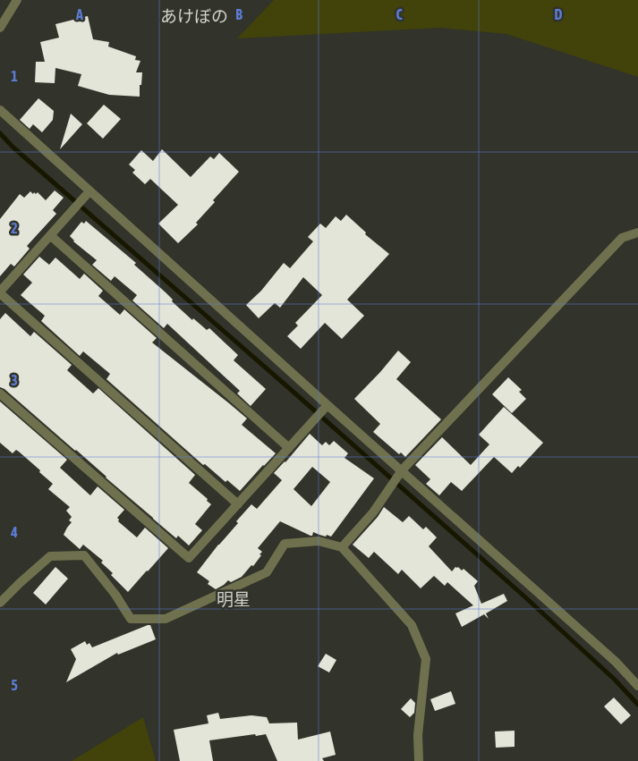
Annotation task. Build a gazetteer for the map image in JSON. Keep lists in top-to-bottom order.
{
  "districts": ["あけぼの", "明星"],
  "grid": {
    "columns": [
      "A",
      "B",
      "C",
      "D"
    ],
    "rows": [
      "1",
      "2",
      "3",
      "4",
      "5"
    ]
  }
}
